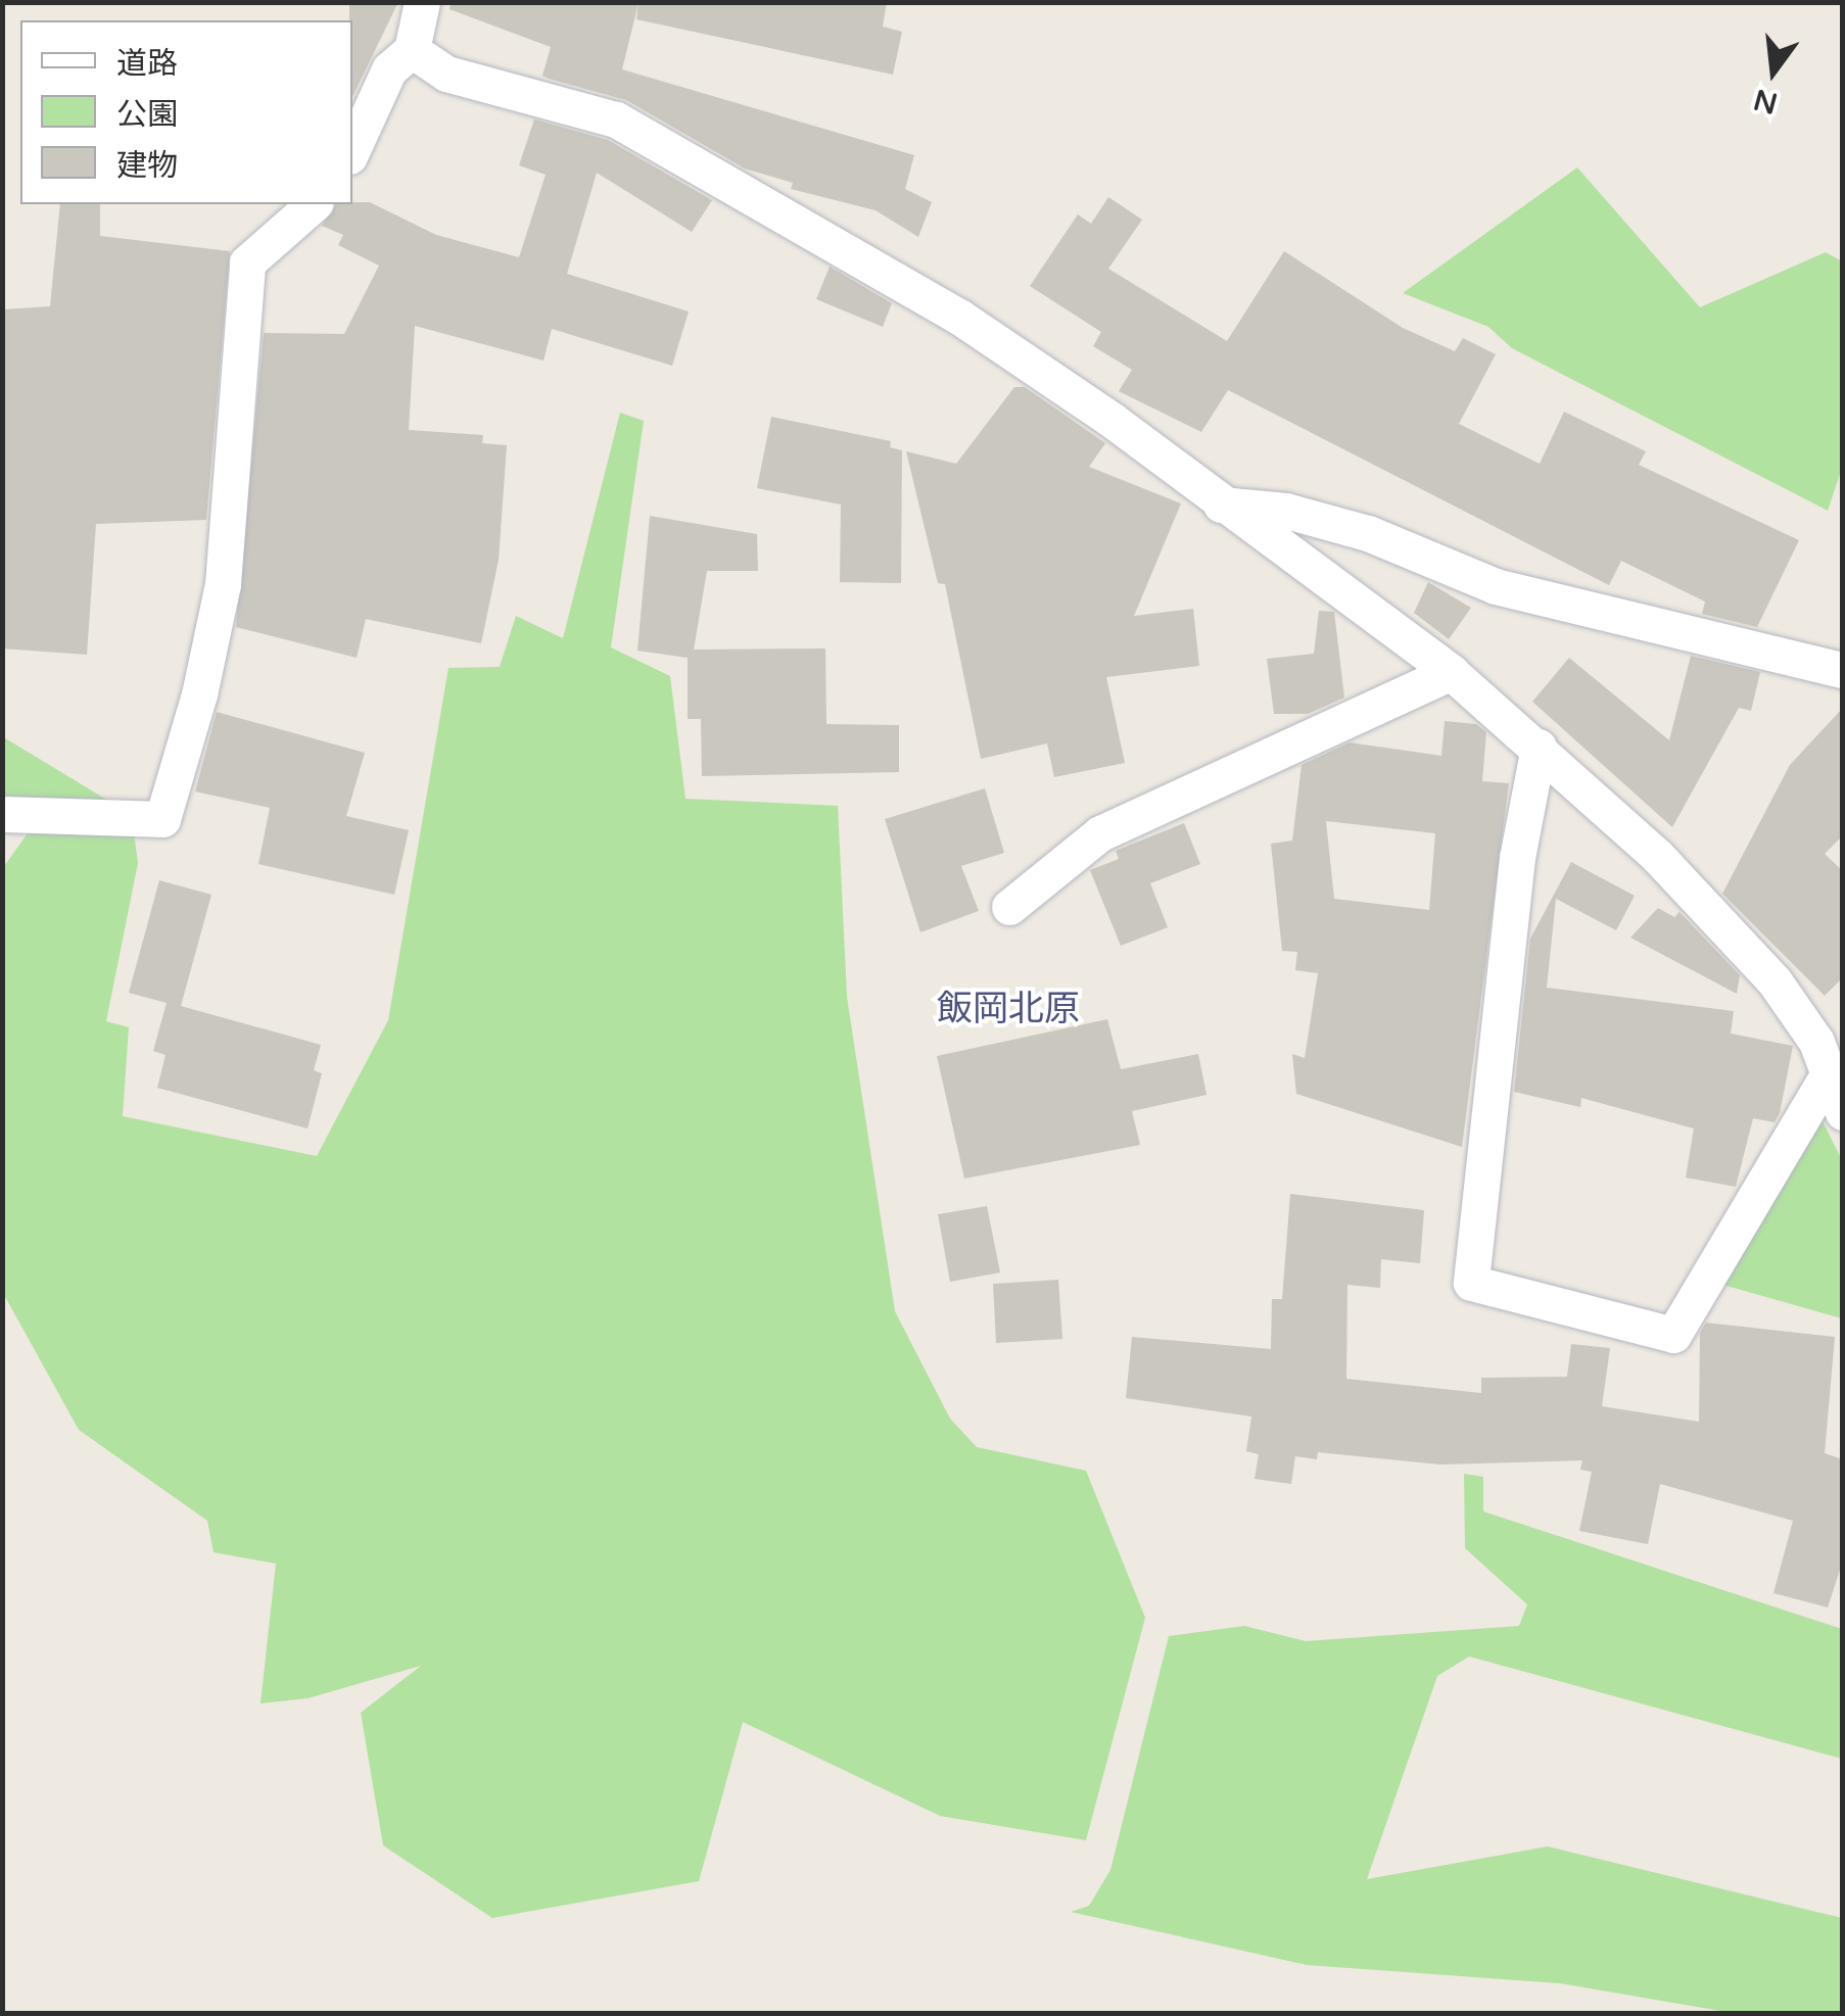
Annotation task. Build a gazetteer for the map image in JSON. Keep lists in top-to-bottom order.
{
  "districts": ["飯岡北原"],
  "legend": ["道路", "公園", "建物"],
  "north": "bottom"
}
